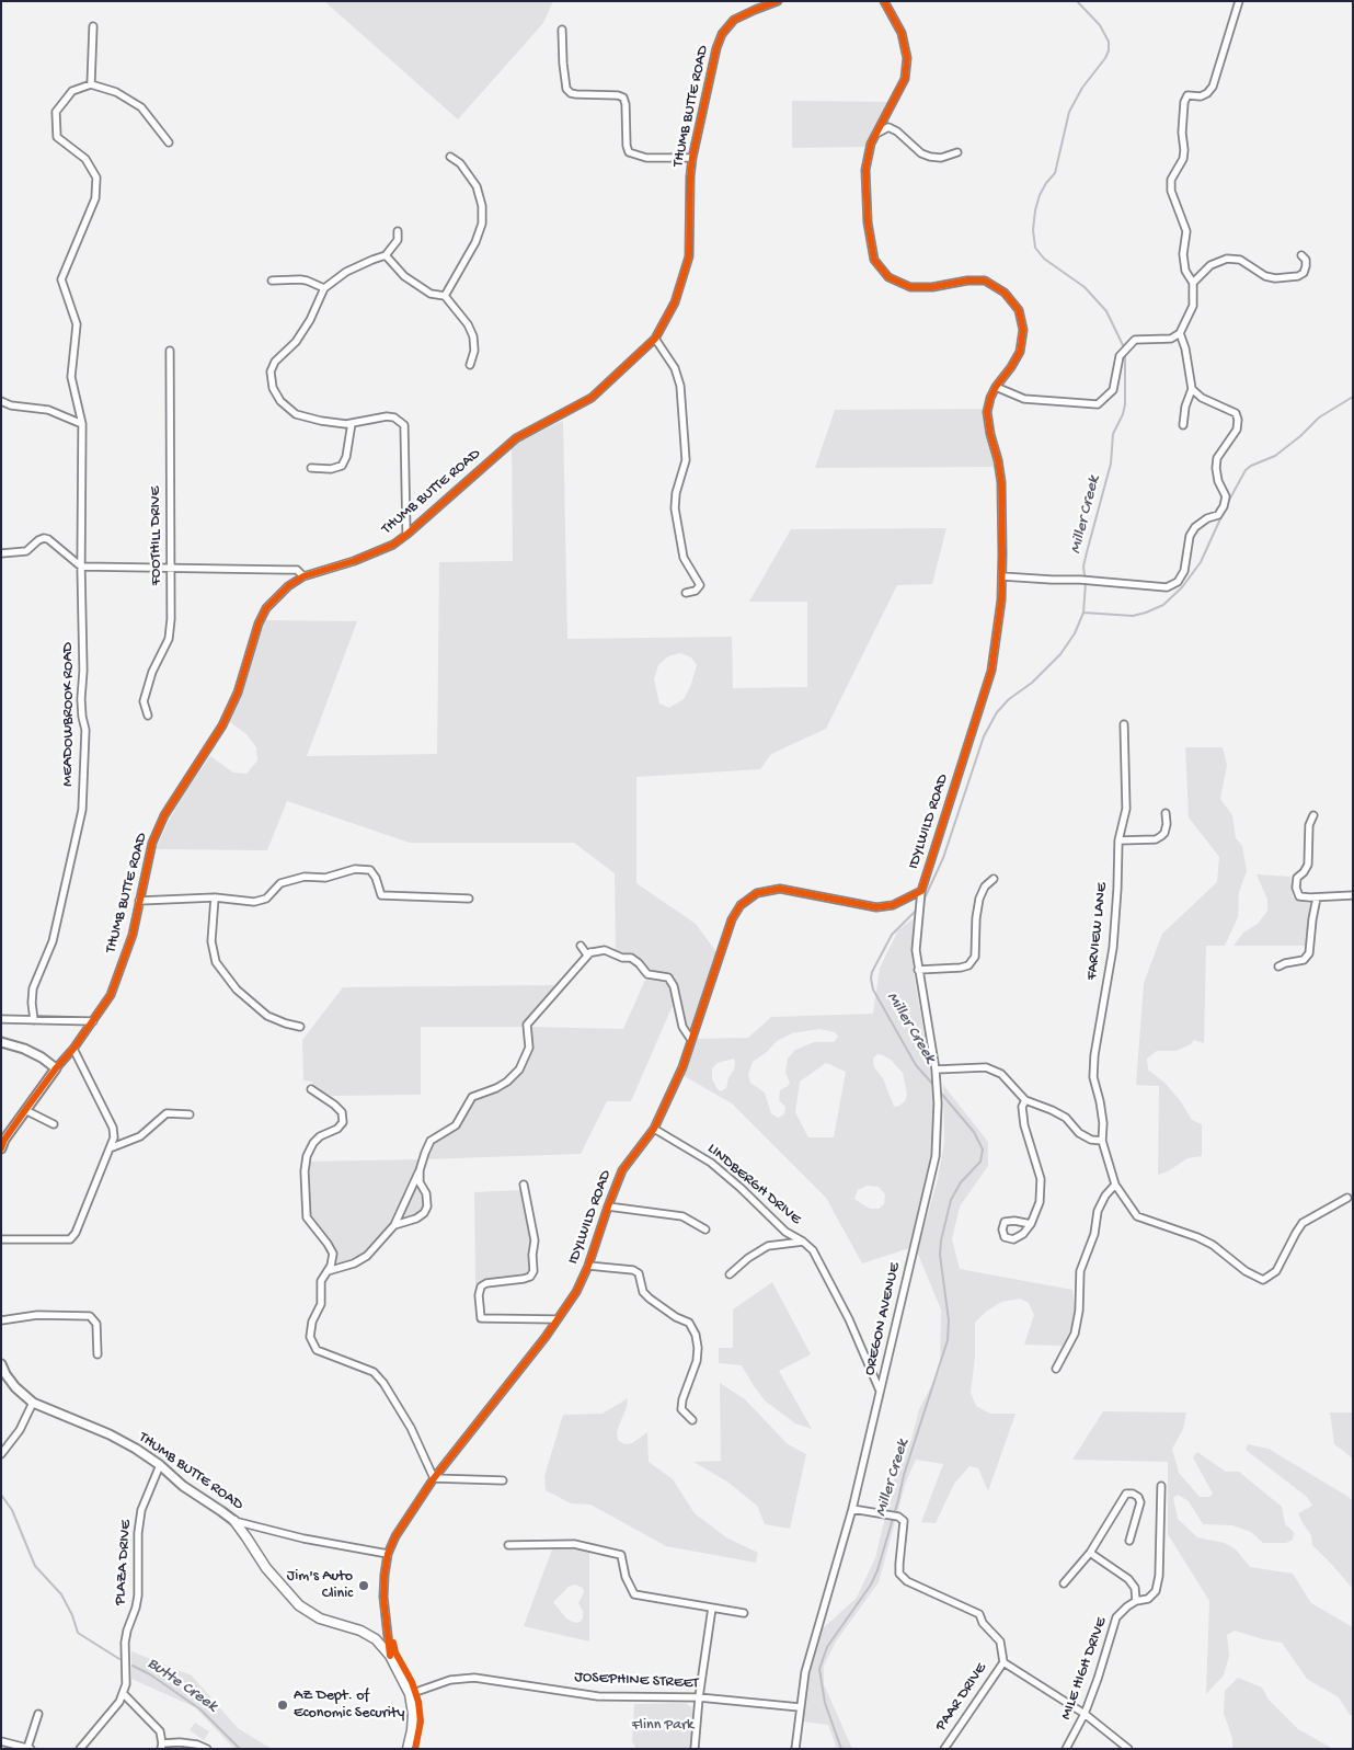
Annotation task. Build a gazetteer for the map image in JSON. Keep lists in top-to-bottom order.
{
  "streets": {
    "street": [
      "THUMB BUTTE ROAD",
      "FOOTHILL DRIVE",
      "MEADOWBROOK ROAD",
      "IDYLWILD ROAD",
      "FARVIEW LANE",
      "LINDBERGH DRIVE",
      "OREGON AVENUE",
      "PLAZA DRIVE",
      "MILE HIGH DRIVE",
      "JOSEPHINE STREET",
      "PAAR DRIVE"
    ]
  },
  "crossings": [
    ["THUMB BUTTE ROAD", "IDYLWILD ROAD"],
    ["THUMB BUTTE ROAD", "PLAZA DRIVE"],
    ["IDYLWILD ROAD", "LINDBERGH DRIVE"],
    ["IDYLWILD ROAD", "OREGON AVENUE"],
    ["LINDBERGH DRIVE", "OREGON AVENUE"],
    ["OREGON AVENUE", "JOSEPHINE STREET"]
  ],
  "water": ["Miller Creek", "Butte Creek"],
  "parks": ["Flinn Park"],
  "places": ["Jim's Auto Clinic", "AZ Dept. of Economic Security"]
}
